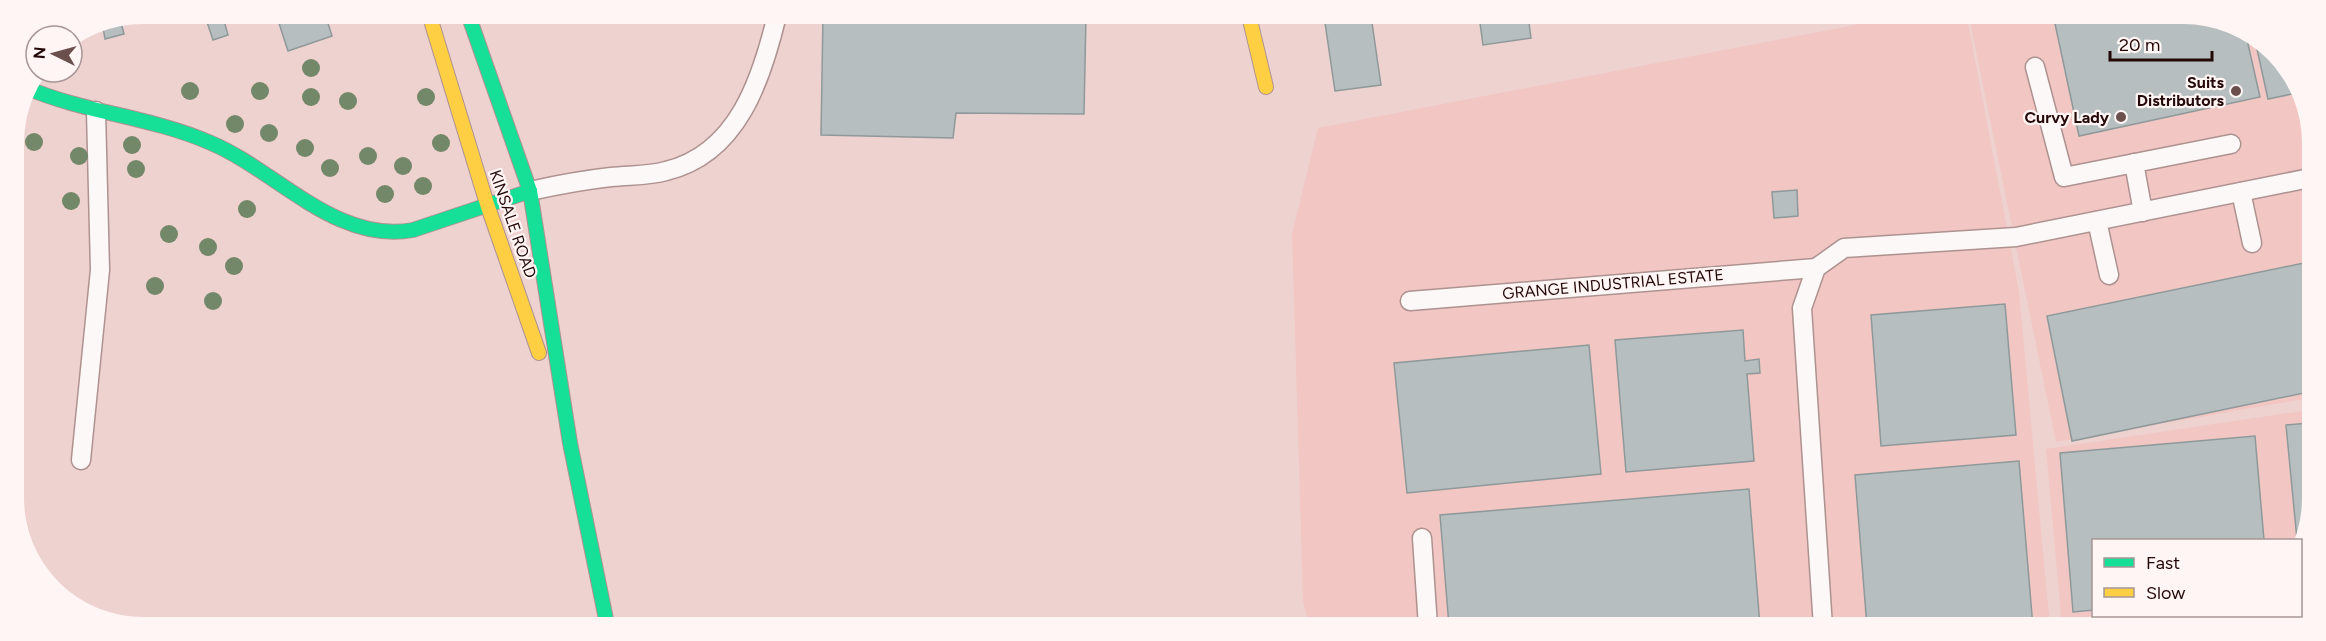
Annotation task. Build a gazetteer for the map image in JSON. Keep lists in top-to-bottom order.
{
  "streets": {
    "main road": ["KINSALE ROAD"],
    "lane": ["GRANGE INDUSTRIAL ESTATE"]
  },
  "places": ["Suits Distributors", "Curvy Lady"],
  "legend": ["Fast", "Slow"],
  "scale_bar": "20 m",
  "north": "left"
}
